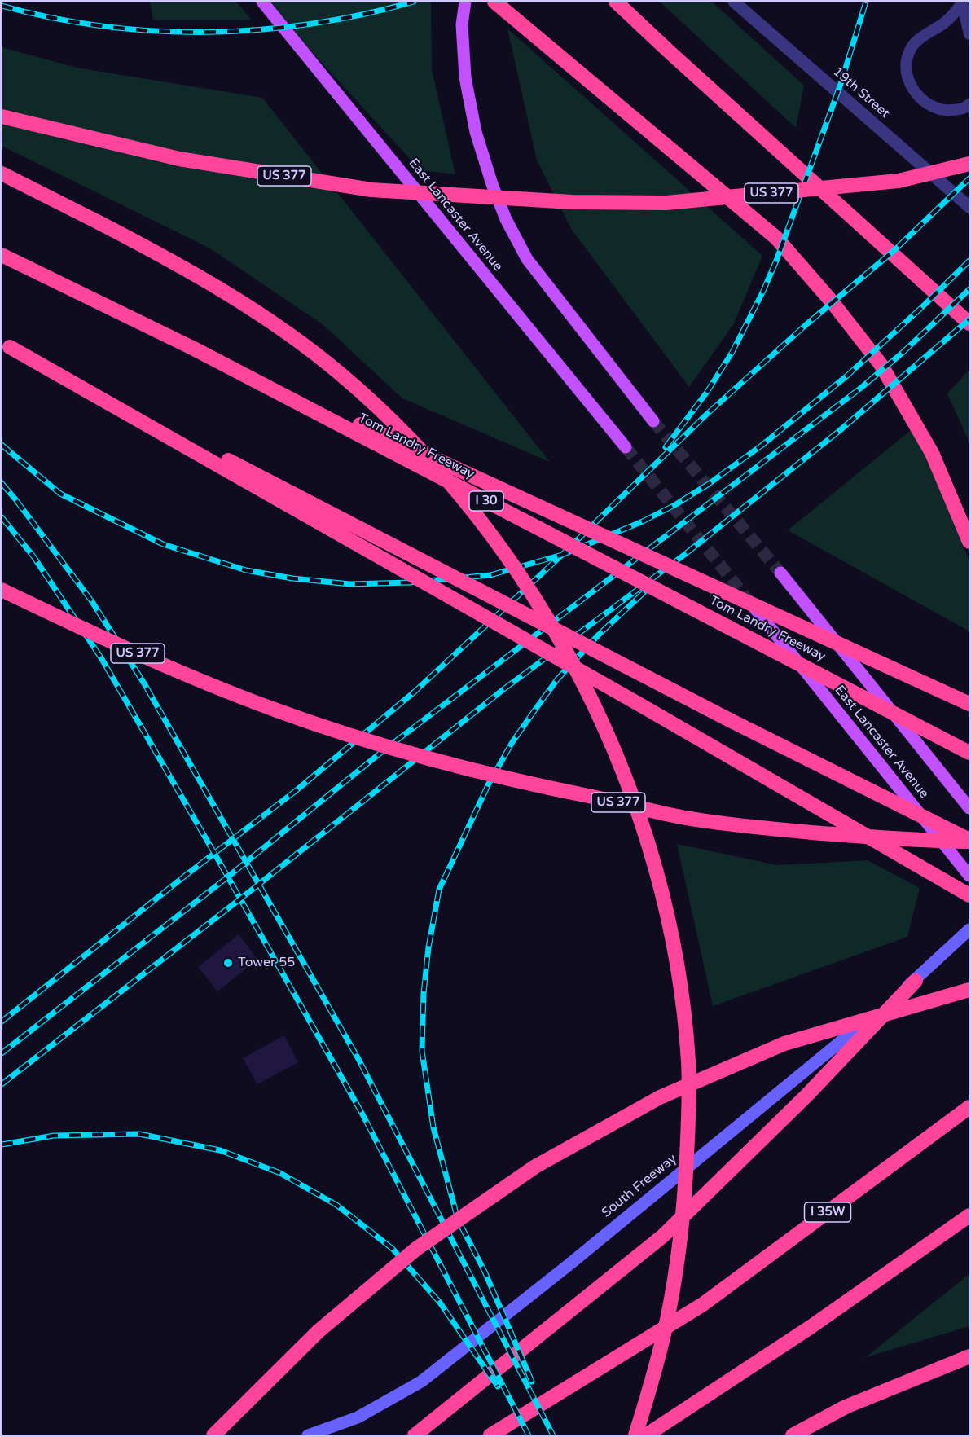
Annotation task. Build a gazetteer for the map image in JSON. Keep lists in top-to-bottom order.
{
  "streets": {
    "highway": [
      "US 377",
      "Tom Landry Freeway",
      "I 30",
      "I 35W"
    ],
    "main road": ["East Lancaster Avenue", "South Freeway"],
    "street": ["19th Street"]
  },
  "places": ["Tower 55"]
}
